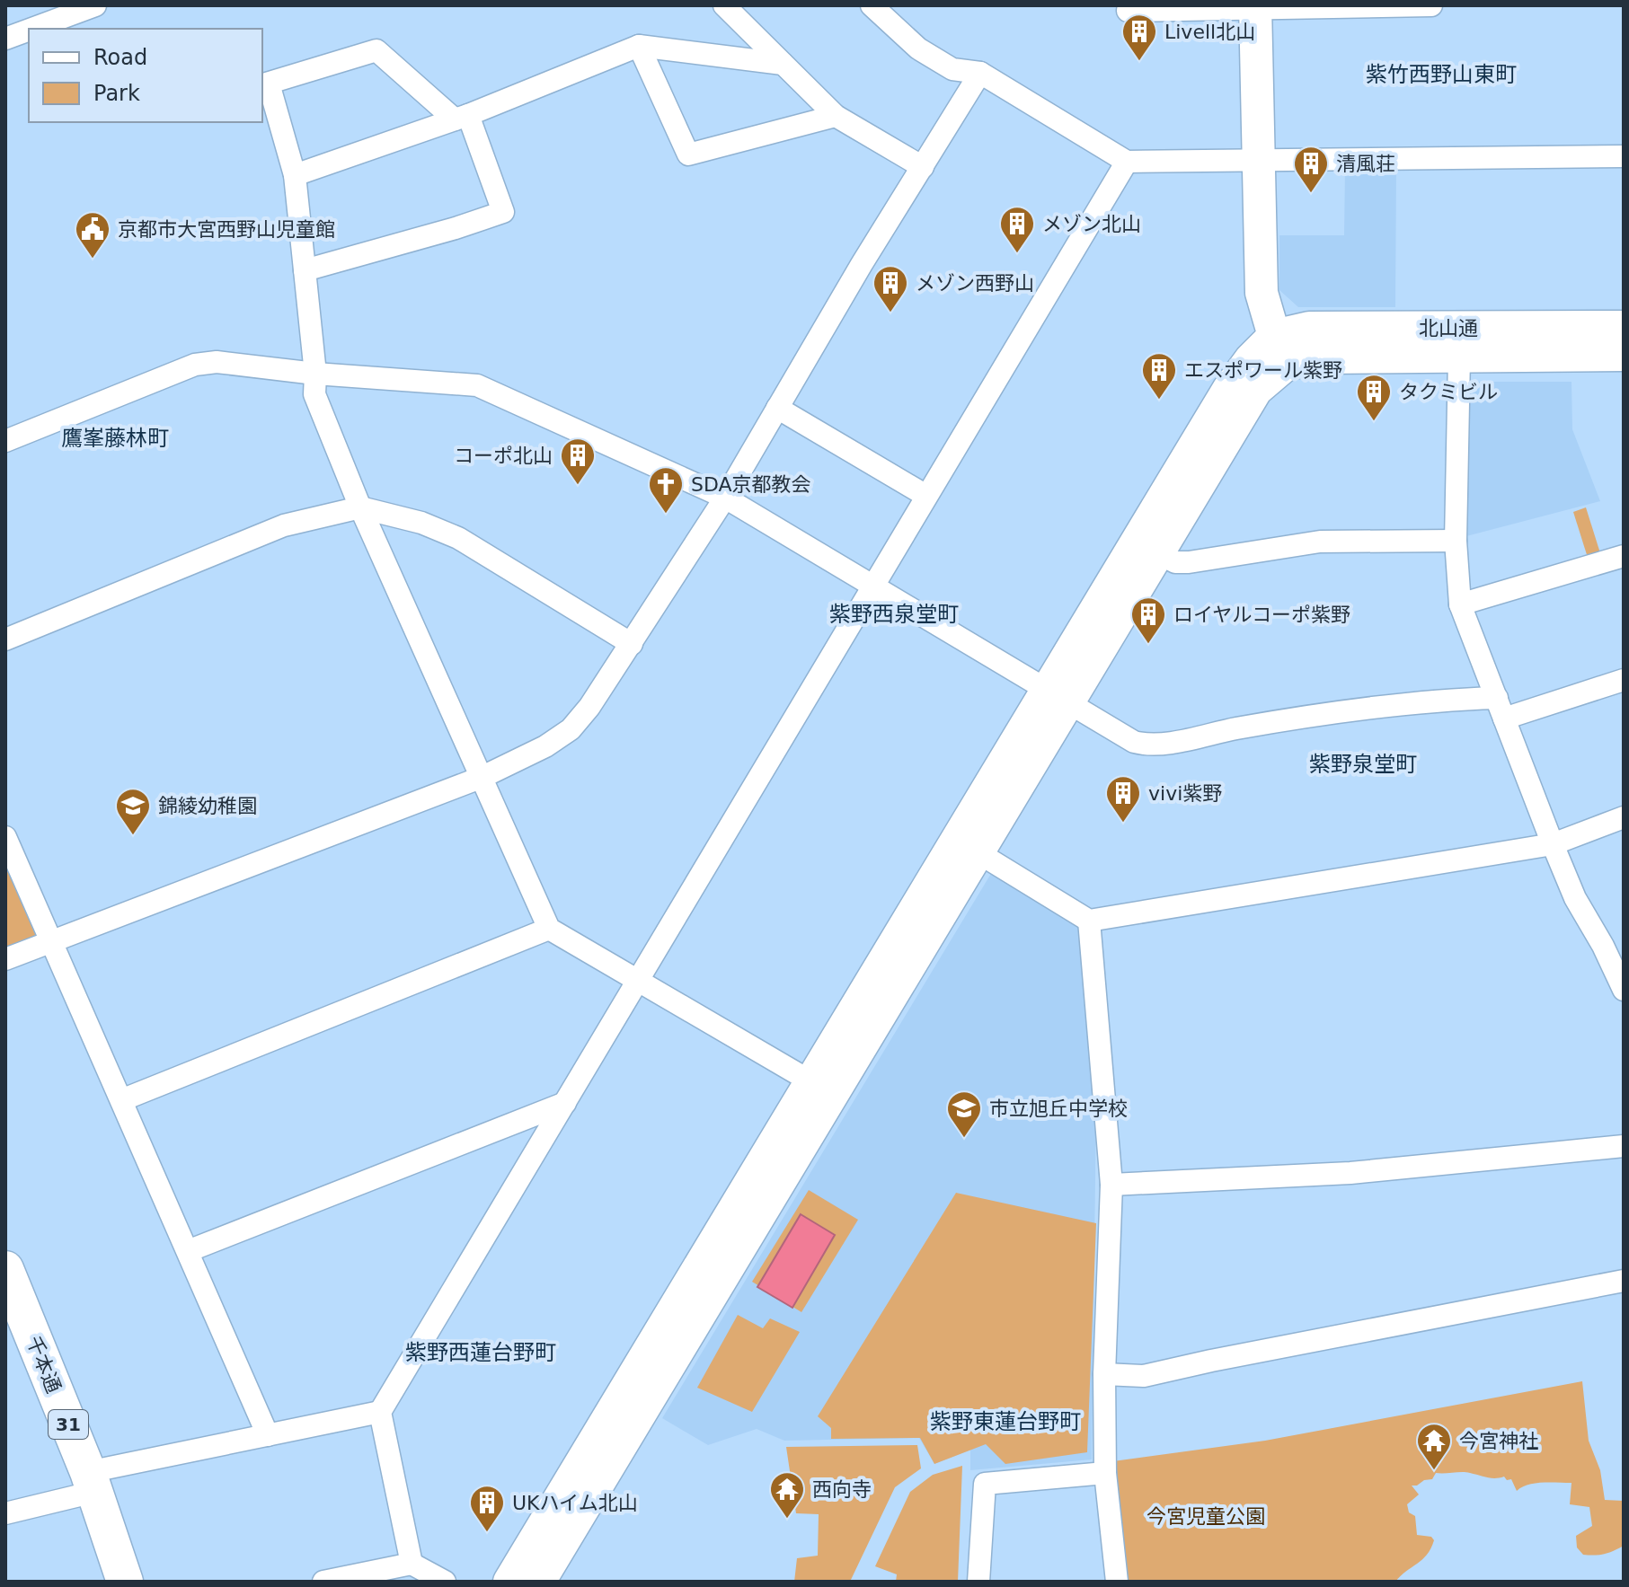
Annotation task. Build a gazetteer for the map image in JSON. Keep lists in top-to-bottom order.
{
  "streets": {
    "main road": ["千本通", "31"],
    "street": ["北山通"]
  },
  "districts": [
    "紫竹西野山東町",
    "鷹峯藤林町",
    "紫野西泉堂町",
    "紫野泉堂町",
    "紫野西蓮台野町",
    "紫野東蓮台野町"
  ],
  "parks": ["今宮児童公園"],
  "places": {
    "building": [
      "Livell北山",
      "清風荘",
      "メゾン北山",
      "メゾン西野山",
      "エスポワール紫野",
      "タクミビル",
      "コーポ北山",
      "ロイヤルコーポ紫野",
      "vivi紫野",
      "UKハイム北山"
    ],
    "public building": ["京都市大宮西野山児童館"],
    "church": ["SDA京都教会"],
    "school or university": ["錦綾幼稚園", "市立旭丘中学校"],
    "temple": ["今宮神社", "西向寺"]
  },
  "legend": ["Road", "Park"]
}
